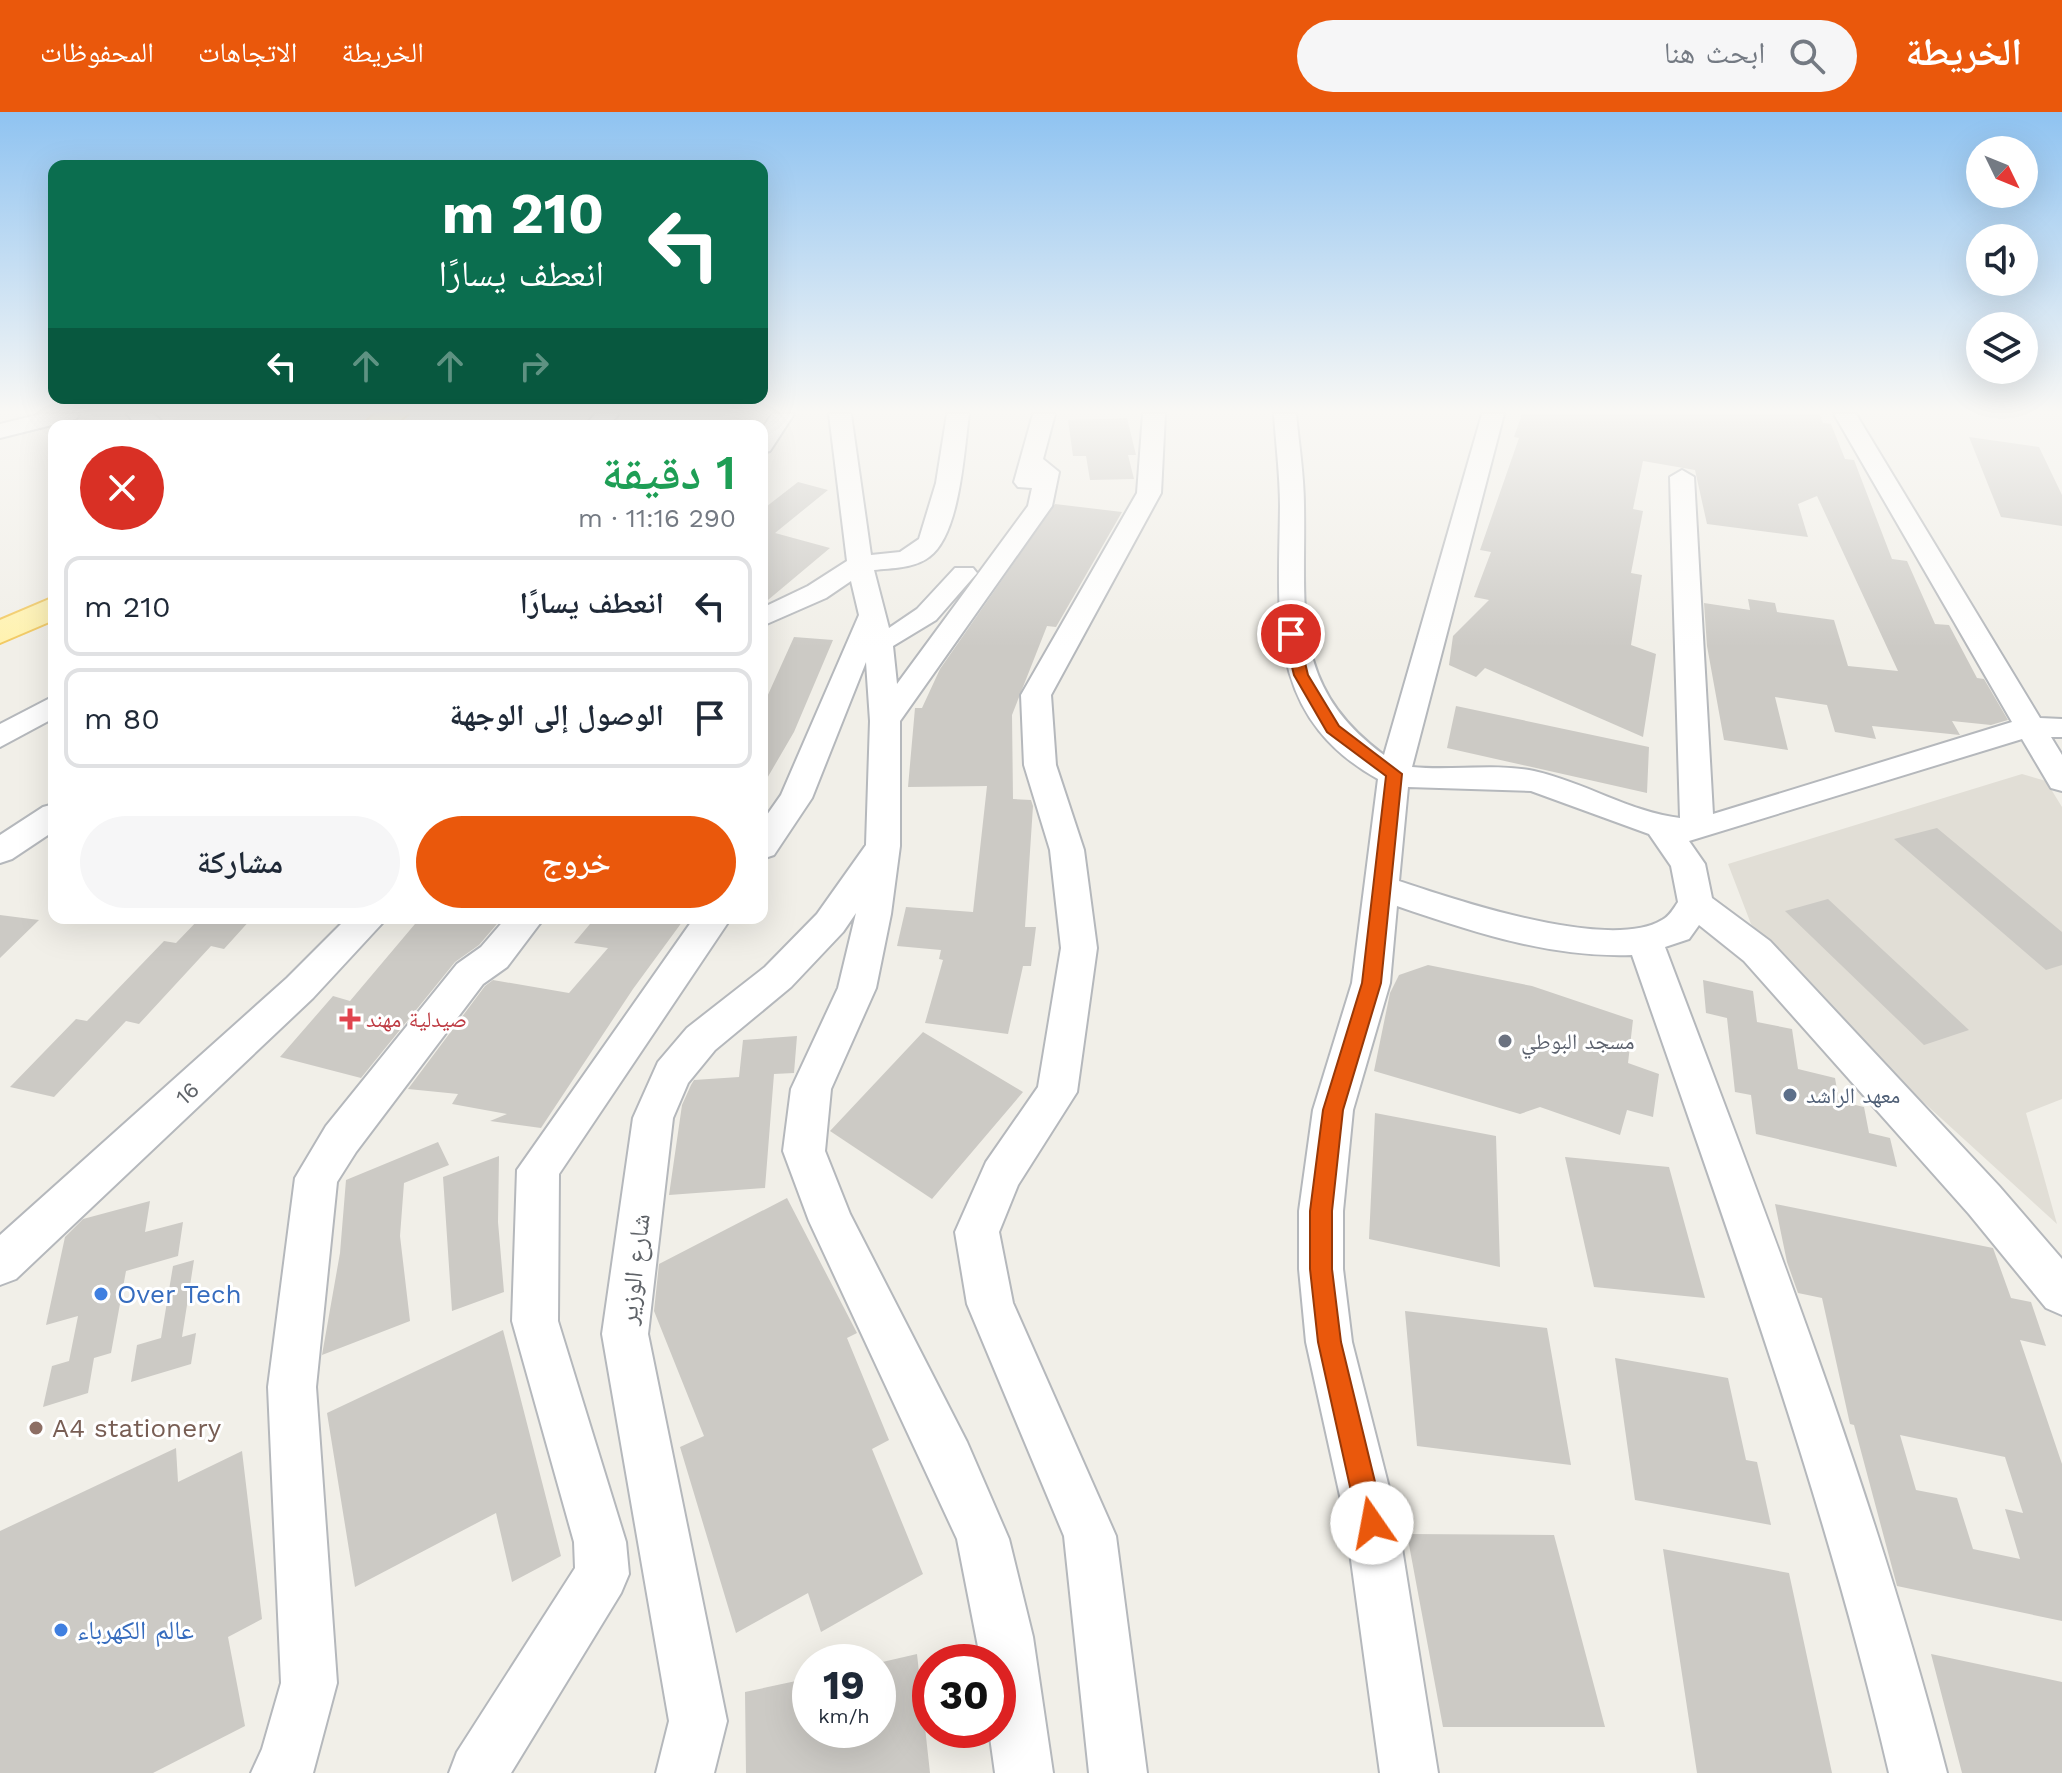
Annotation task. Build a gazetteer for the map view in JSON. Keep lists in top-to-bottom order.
{
  "streets": {
    "street": ["16", "شارع الوزير"]
  },
  "places": {
    "health": ["صيدلية مهند"],
    "other": [
      "مسجد البوطي",
      "معهد الراشد",
      "Over Tech",
      "A4 stationery",
      "عالم الكهرباء"
    ]
  },
  "north": "bottom right",
  "page": {
    "header": "الخريطة",
    "search": "ابحث هنا",
    "nav": ["الخريطة", "الاتجاهات", "المحفوظات"],
    "turn": ["210 m", "انعطف يسارًا"],
    "heading": ["1 دقيقة", "290 m · 11:16"],
    "list": [
      {
        "name": "انعطف يسارًا",
        "value": "210 m"
      },
      {
        "name": "الوصول إلى الوجهة",
        "value": "80 m"
      }
    ],
    "buttons": ["خروج", "مشاركة"],
    "speed": "19 km/h",
    "limit": "30"
  }
}
